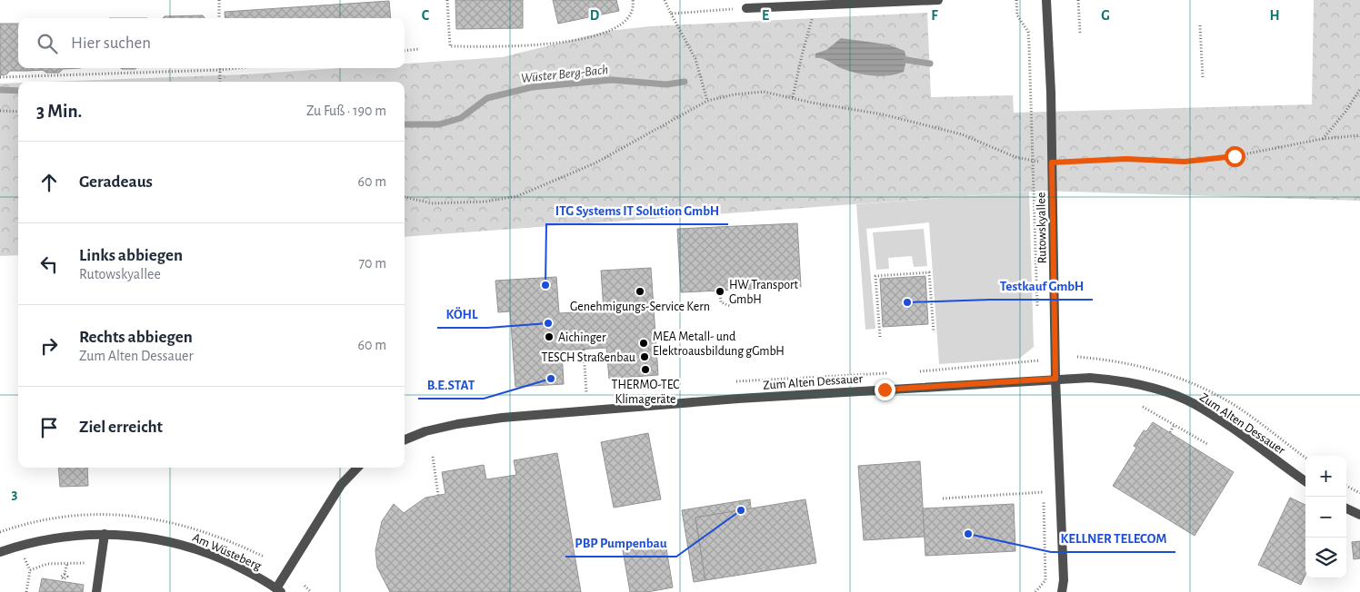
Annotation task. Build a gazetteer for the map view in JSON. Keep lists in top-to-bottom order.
{
  "streets": {
    "street": ["Rutowskyallee", "Zum Alten Dessauer", "Am Wüsteberg"]
  },
  "crossings": [
    ["Rutowskyallee", "Zum Alten Dessauer"]
  ],
  "water": ["Wüster Berg-Bach"],
  "places": [
    "ITG Systems IT Solution GmbH",
    "Genehmigungs-Service Kern",
    "HW Transport GmbH",
    "Testkauf GmbH",
    "KÖHL",
    "Aichinger",
    "MEA Metall- und Elektroausbildung gGmbH",
    "TESCH Straßenbau",
    "THERMO-TEC Klimageräte",
    "B.E.STAT",
    "PBP Pumpenbau",
    "KELLNER TELECOM"
  ],
  "page": {
    "search": "Hier suchen",
    "heading": ["3 Min.", "Zu Fuß · 190 m"],
    "list": [
      ["Geradeaus", "60 m"],
      ["Links abbiegen", "Rutowskyallee", "70 m"],
      ["Rechts abbiegen", "Zum Alten Dessauer", "60 m"],
      "Ziel erreicht"
    ],
    "map_buttons": ["+", "−"]
  },
  "grid": {
    "columns": [
      "C",
      "D",
      "E",
      "F",
      "G",
      "H"
    ],
    "rows": ["3"]
  }
}
